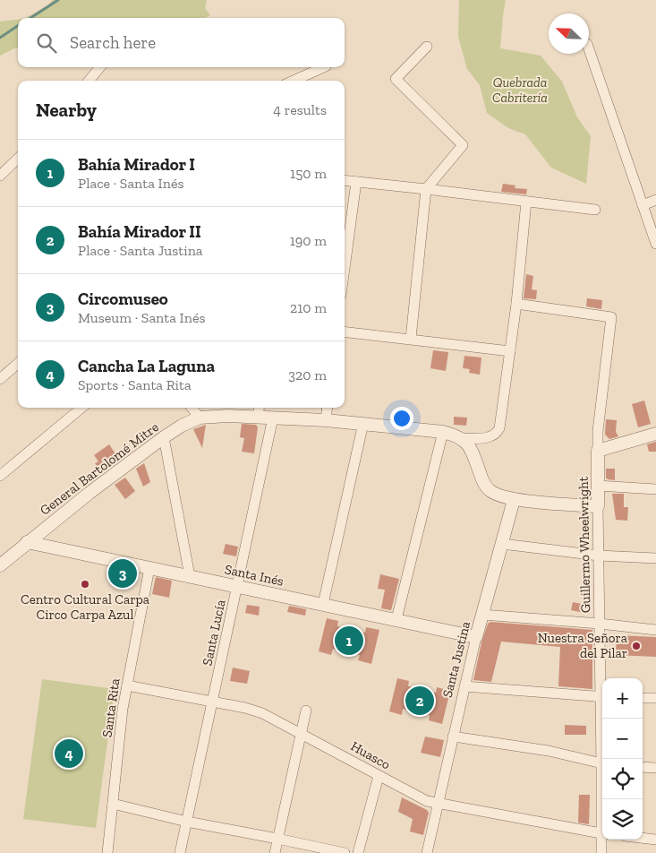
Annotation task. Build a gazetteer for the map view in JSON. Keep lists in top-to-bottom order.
{
  "streets": {
    "street": [
      "General Bartolomé Mitre",
      "Guillermo Wheelwright",
      "Santa Inés",
      "Santa Lucía",
      "Santa Justina",
      "Santa Rita",
      "Huasco"
    ]
  },
  "crossings": [
    ["General Bartolomé Mitre", "Santa Inés"],
    ["General Bartolomé Mitre", "Santa Lucía"],
    ["Santa Inés", "Santa Lucía"],
    ["Santa Inés", "Santa Justina"],
    ["Santa Inés", "Santa Rita"],
    ["Santa Lucía", "Huasco"],
    ["Santa Justina", "Huasco"],
    ["Santa Rita", "Huasco"]
  ],
  "parks": ["Quebrada Cabritería"],
  "places": ["Centro Cultural Carpa Circo Carpa Azul", "Nuestra Señora del Pilar"],
  "north": "top left",
  "page": {
    "search": "Search here",
    "heading": ["Nearby", "4 results"],
    "list": [
      {
        "mark": "1",
        "name": "Bahía Mirador I",
        "note": "Place · Santa Inés",
        "value": "150 m"
      },
      {
        "mark": "2",
        "name": "Bahía Mirador II",
        "note": "Place · Santa Justina",
        "value": "190 m"
      },
      {
        "mark": "3",
        "name": "Circomuseo",
        "note": "Museum · Santa Inés",
        "value": "210 m"
      },
      {
        "mark": "4",
        "name": "Cancha La Laguna",
        "note": "Sports · Santa Rita",
        "value": "320 m"
      }
    ],
    "pins": [
      "3",
      "1",
      "2",
      "4"
    ],
    "map_buttons": ["+", "−"]
  }
}
